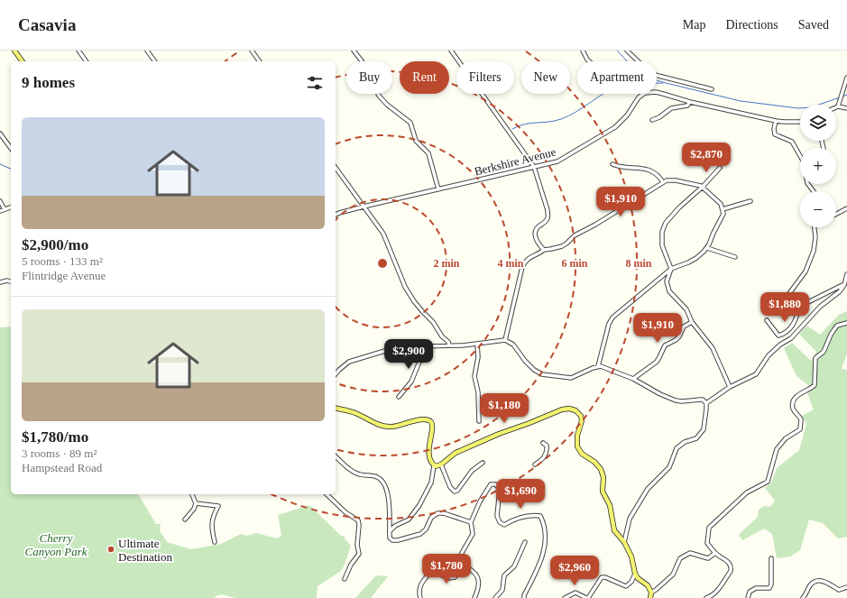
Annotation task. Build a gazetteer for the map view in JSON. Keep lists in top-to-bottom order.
{
  "streets": {
    "street": ["Berkshire Avenue"]
  },
  "parks": ["Cherry Canyon Park"],
  "places": ["Ultimate Destination"],
  "page": {
    "header": "Casavia",
    "nav": ["Map", "Directions", "Saved"],
    "chip": [
      "Buy",
      "Rent",
      "Filters",
      "New",
      "Apartment"
    ],
    "heading": "9 homes",
    "map_buttons": ["+", "−"],
    "list": [
      {
        "name": "$2,900/mo",
        "note": "5 rooms · 133 m² · Flintridge Avenue"
      },
      {
        "name": "$1,780/mo",
        "note": "3 rooms · 89 m² · Hampstead Road"
      }
    ],
    "price": [
      "$2,870",
      "$1,910",
      "$1,880",
      "$1,910",
      "$2,900",
      "$1,180",
      "$1,690",
      "$1,780",
      "$2,960"
    ]
  },
  "rings": [
    "2 min",
    "4 min",
    "6 min",
    "8 min"
  ]
}
